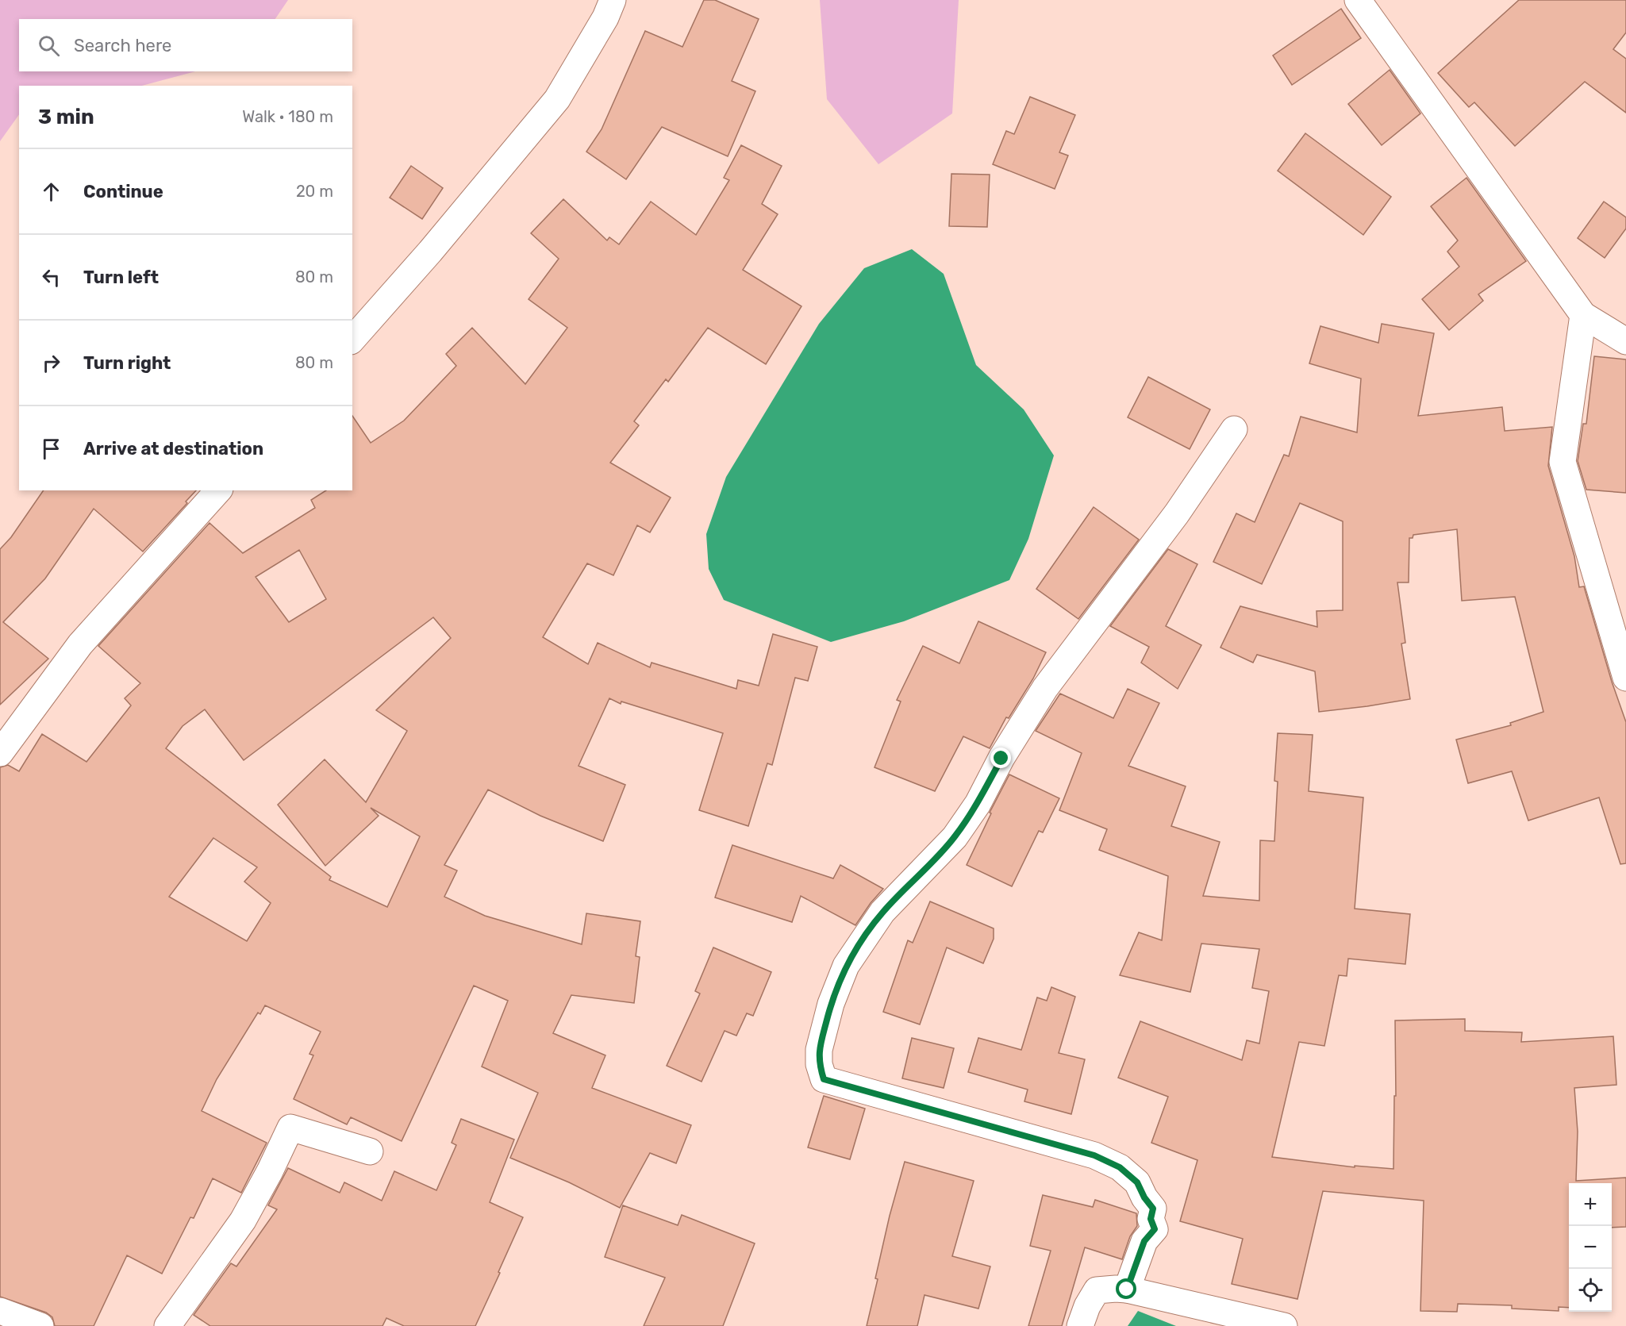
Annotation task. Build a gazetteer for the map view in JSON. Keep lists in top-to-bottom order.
{
  "page": {
    "search": "Search here",
    "heading": ["3 min", "Walk · 180 m"],
    "list": [
      ["Continue", "20 m"],
      ["Turn left", "80 m"],
      ["Turn right", "80 m"],
      "Arrive at destination"
    ],
    "map_buttons": ["+", "−"]
  }
}
